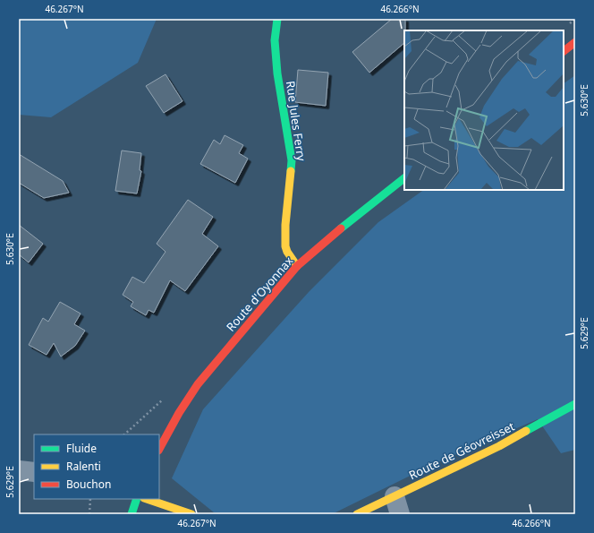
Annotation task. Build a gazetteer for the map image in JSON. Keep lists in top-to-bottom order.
{
  "streets": {
    "street": ["Rue Jules Ferry", "Route d'Oyonnax", "Route de Géovreisset"]
  },
  "crossings": [
    ["Rue Jules Ferry", "Route d'Oyonnax"]
  ],
  "legend": ["Fluide", "Ralenti", "Bouchon"],
  "coordinates": [
    "46.267°N",
    "46.266°N",
    "5.630°E",
    "5.629°E"
  ]
}
